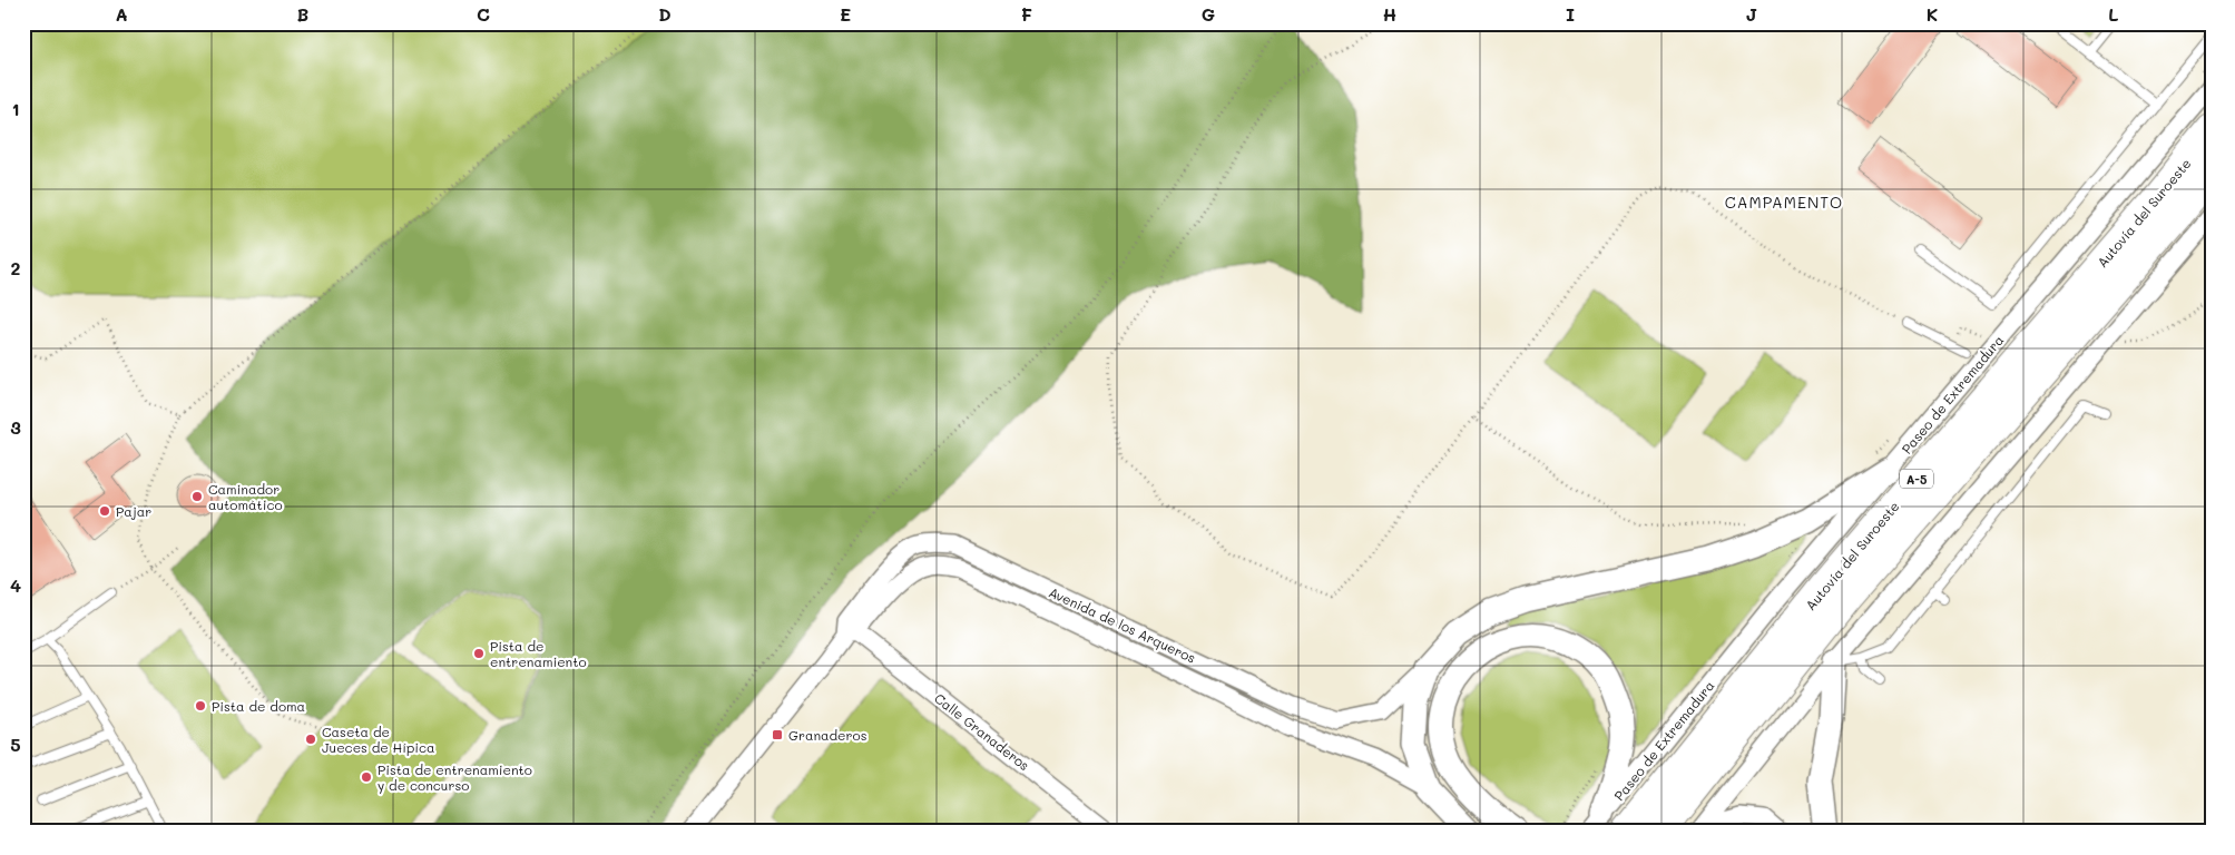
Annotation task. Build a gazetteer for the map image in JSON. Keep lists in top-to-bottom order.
{
  "streets": {
    "highway": ["Autovía del Suroeste", "A-5"],
    "street": ["Paseo de Extremadura", "Avenida de los Arqueros", "Calle Granaderos"]
  },
  "crossings": [
    ["Avenida de los Arqueros", "Calle Granaderos"]
  ],
  "districts": ["CAMPAMENTO"],
  "places": {
    "other": [
      "Caminador automático",
      "Pajar",
      "Pista de entrenamiento",
      "Pista de doma",
      "Caseta de Jueces de Hípica",
      "Pista de entrenamiento y de concurso"
    ],
    "transit": ["Granaderos"]
  },
  "grid": {
    "columns": [
      "A",
      "B",
      "C",
      "D",
      "E",
      "F",
      "G",
      "H",
      "I",
      "J",
      "K",
      "L"
    ],
    "rows": [
      "1",
      "2",
      "3",
      "4",
      "5"
    ]
  }
}
